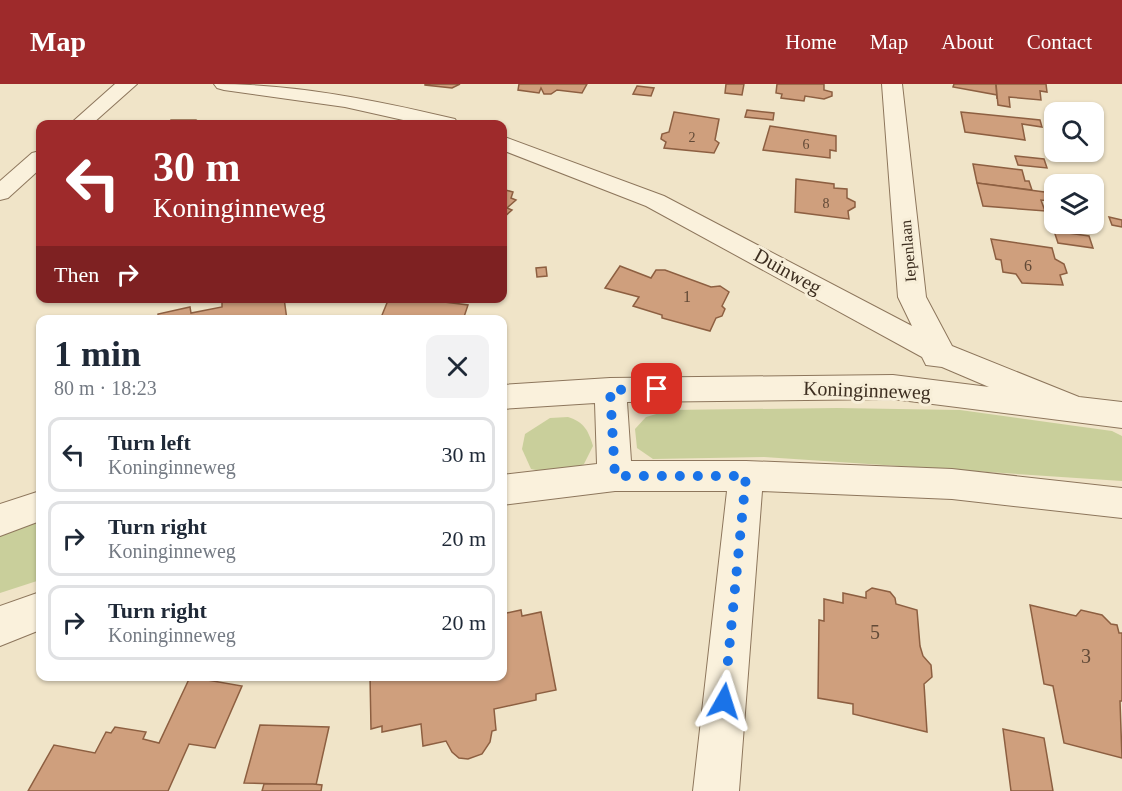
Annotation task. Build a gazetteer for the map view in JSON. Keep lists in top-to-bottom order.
{
  "streets": {
    "street": ["Iepenlaan", "Duinweg", "Koninginneweg"]
  },
  "crossings": [
    ["Iepenlaan", "Duinweg"],
    ["Duinweg", "Koninginneweg"]
  ],
  "house_numbers": [
    "2",
    "6",
    "8",
    "6",
    "1",
    "5",
    "3"
  ],
  "page": {
    "header": "Map",
    "nav": [
      "Home",
      "Map",
      "About",
      "Contact"
    ],
    "turn": ["30 m", "Koninginneweg"],
    "then": "Then",
    "heading": ["1 min", "80 m · 18:23"],
    "list": [
      {
        "name": "Turn left",
        "note": "Koninginneweg",
        "value": "30 m"
      },
      {
        "name": "Turn right",
        "note": "Koninginneweg",
        "value": "20 m"
      },
      {
        "name": "Turn right",
        "note": "Koninginneweg",
        "value": "20 m"
      }
    ]
  }
}
